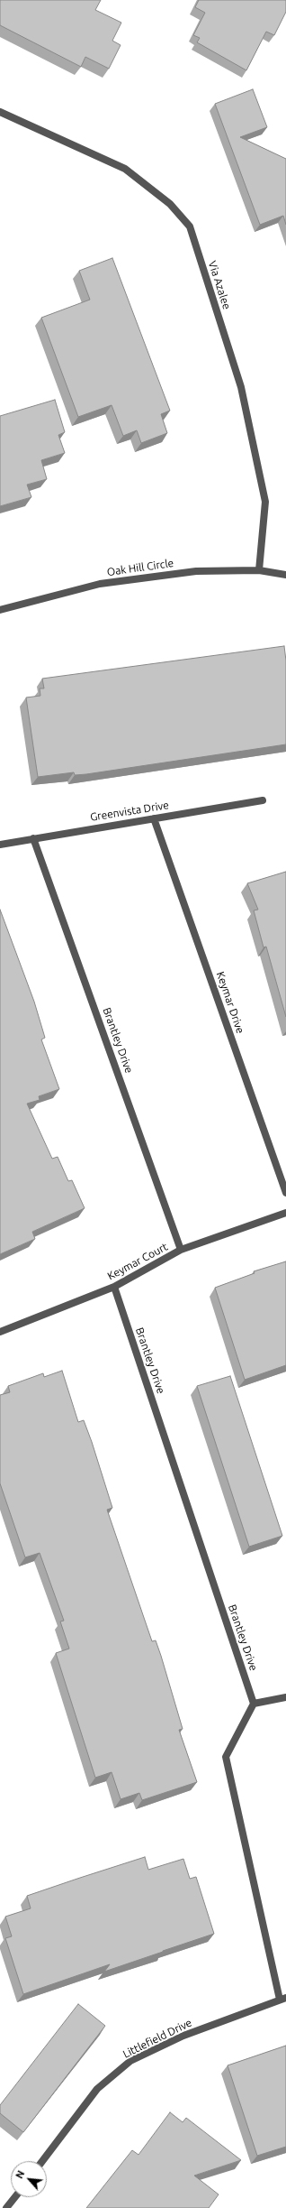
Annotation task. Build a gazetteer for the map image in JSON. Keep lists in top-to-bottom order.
{
  "streets": {
    "street": [
      "Via Azalee",
      "Oak Hill Circle",
      "Greenvista Drive",
      "Keymar Drive",
      "Brantley Drive",
      "Keymar Court",
      "Littlefield Drive"
    ]
  },
  "crossings": [
    ["Via Azalee", "Oak Hill Circle"],
    ["Greenvista Drive", "Keymar Drive"],
    ["Greenvista Drive", "Brantley Drive"],
    ["Brantley Drive", "Keymar Court"]
  ],
  "north": "top left"
}
